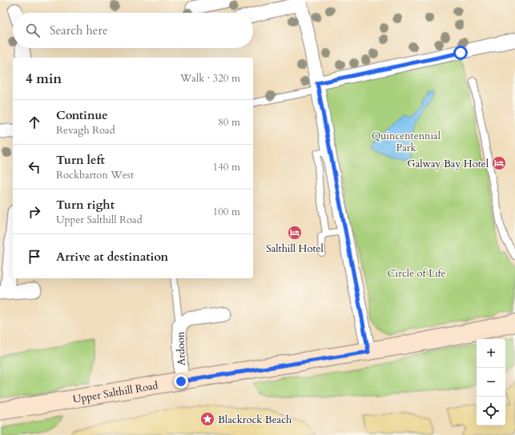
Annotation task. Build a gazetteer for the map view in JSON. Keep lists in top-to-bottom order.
{
  "streets": {
    "main road": ["Upper Salthill Road"],
    "street": ["Ardoon"]
  },
  "crossings": [
    ["Ardoon", "Upper Salthill Road"]
  ],
  "parks": ["Quincentennial Park", "Circle of Life"],
  "places": {
    "hotel": ["Galway Bay Hotel", "Salthill Hotel"],
    "place": ["Blackrock Beach"]
  },
  "page": {
    "search": "Search here",
    "heading": ["4 min", "Walk · 320 m"],
    "list": [
      ["Continue", "Revagh Road", "80 m"],
      ["Turn left", "Rockbarton West", "140 m"],
      ["Turn right", "Upper Salthill Road", "100 m"],
      "Arrive at destination"
    ],
    "map_buttons": ["+", "−"]
  }
}
